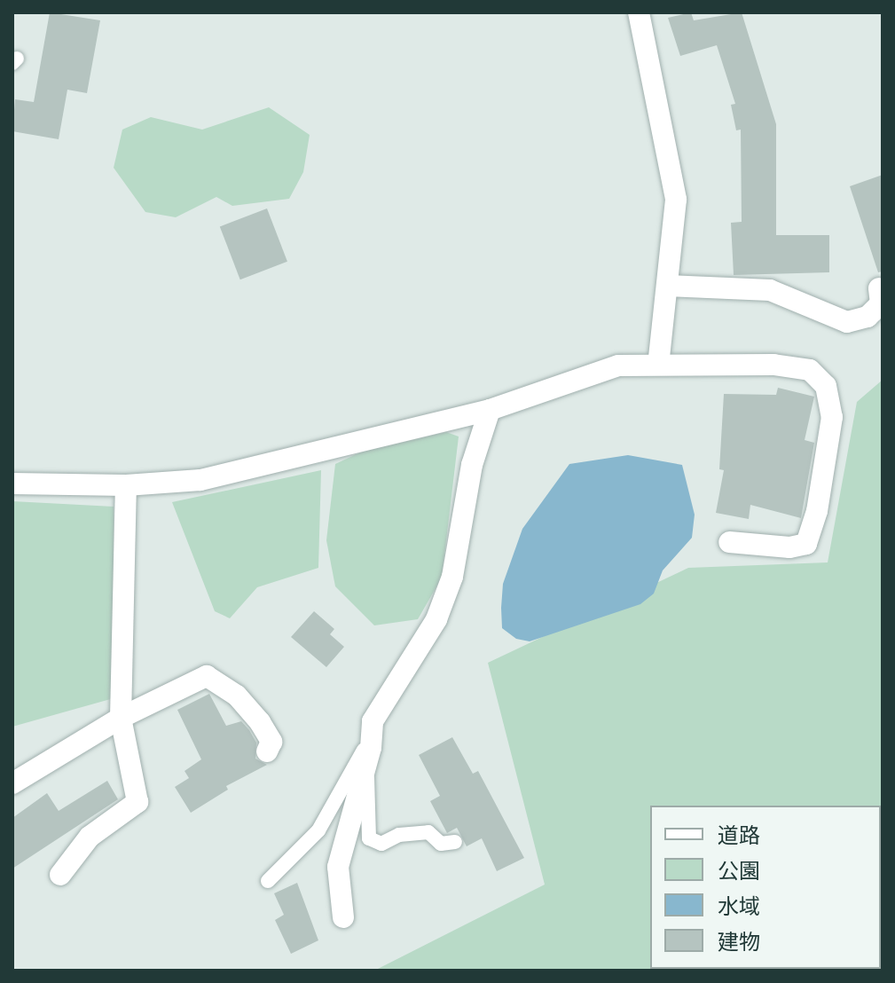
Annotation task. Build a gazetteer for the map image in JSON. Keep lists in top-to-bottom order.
{
  "legend": [
    "道路",
    "公園",
    "水域",
    "建物"
  ]
}
